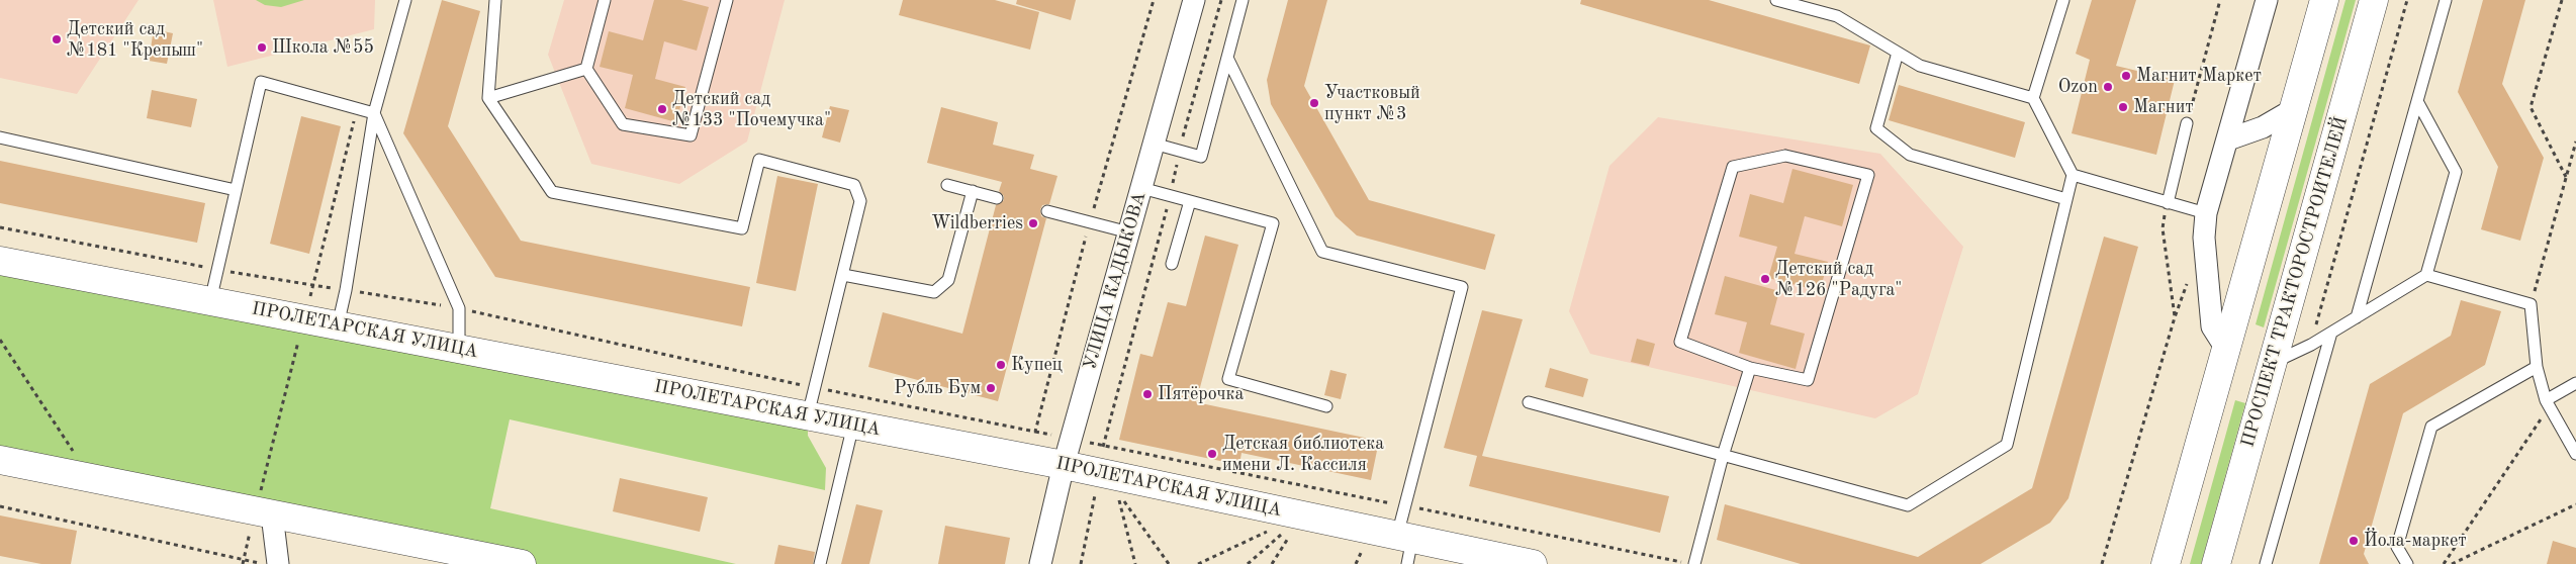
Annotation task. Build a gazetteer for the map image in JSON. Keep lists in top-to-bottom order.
{
  "streets": {
    "street": ["УЛИЦА КАДЫКОВА", "ПРОСПЕКТ ТРАКТОРОСТРОИТЕЛЕЙ", "ПРОЛЕТАРСКАЯ УЛИЦА"]
  },
  "crossings": [
    ["УЛИЦА КАДЫКОВА", "ПРОЛЕТАРСКАЯ УЛИЦА"]
  ],
  "places": [
    "Детский сад №181 \"Крепыш\"",
    "Школа №55",
    "Магнит Маркет",
    "Ozon",
    "Участковый пункт №3",
    "Магнит",
    "Детский сад №133 \"Почемучка\"",
    "Wildberries",
    "Детский сад №126 \"Радуга\"",
    "Купец",
    "Рубль Бум",
    "Пятёрочка",
    "Детская библиотека имени Л. Кассиля",
    "Йола-маркет"
  ]
}
